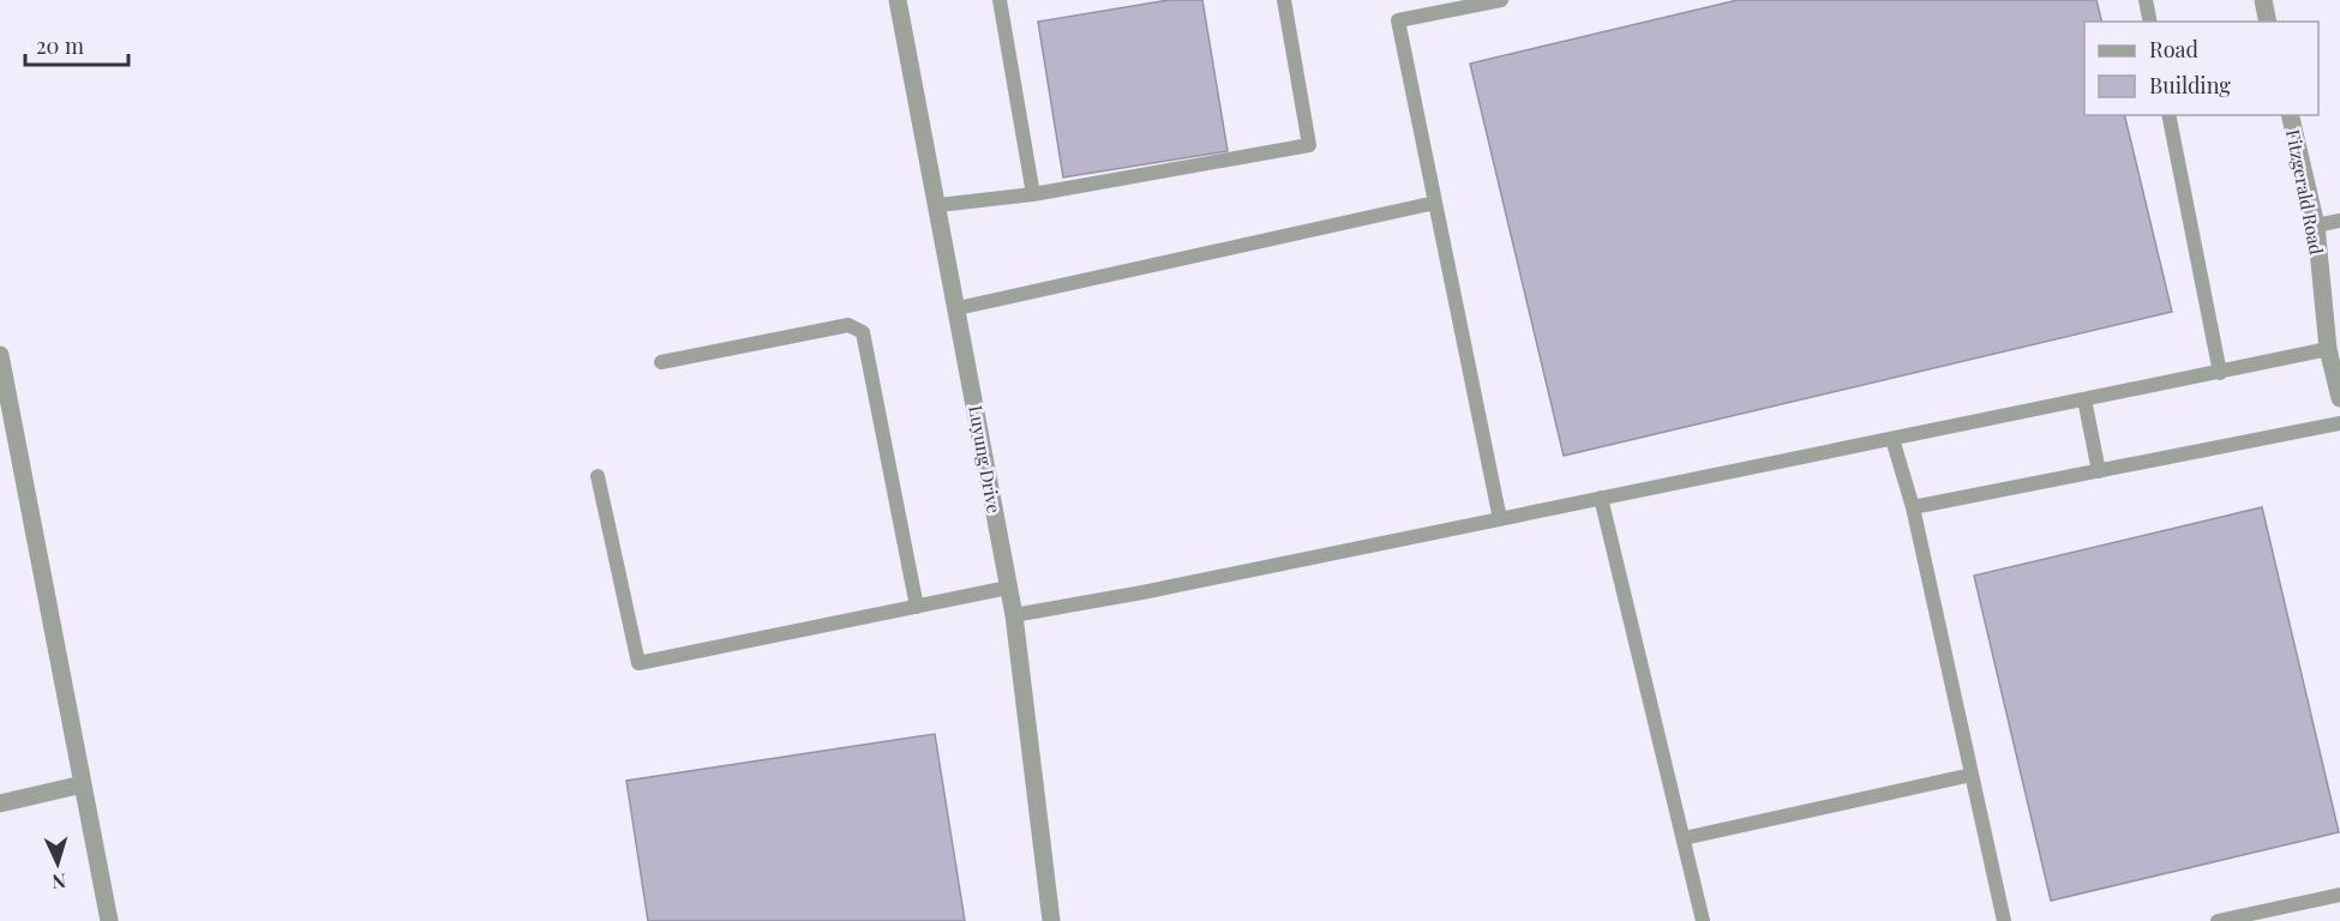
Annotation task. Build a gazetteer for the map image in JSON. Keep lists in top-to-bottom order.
{
  "streets": {
    "street": ["Fitzgerald Road", "Luyung Drive"]
  },
  "legend": ["Road", "Building"],
  "scale_bar": "20 m",
  "north": "bottom"
}
